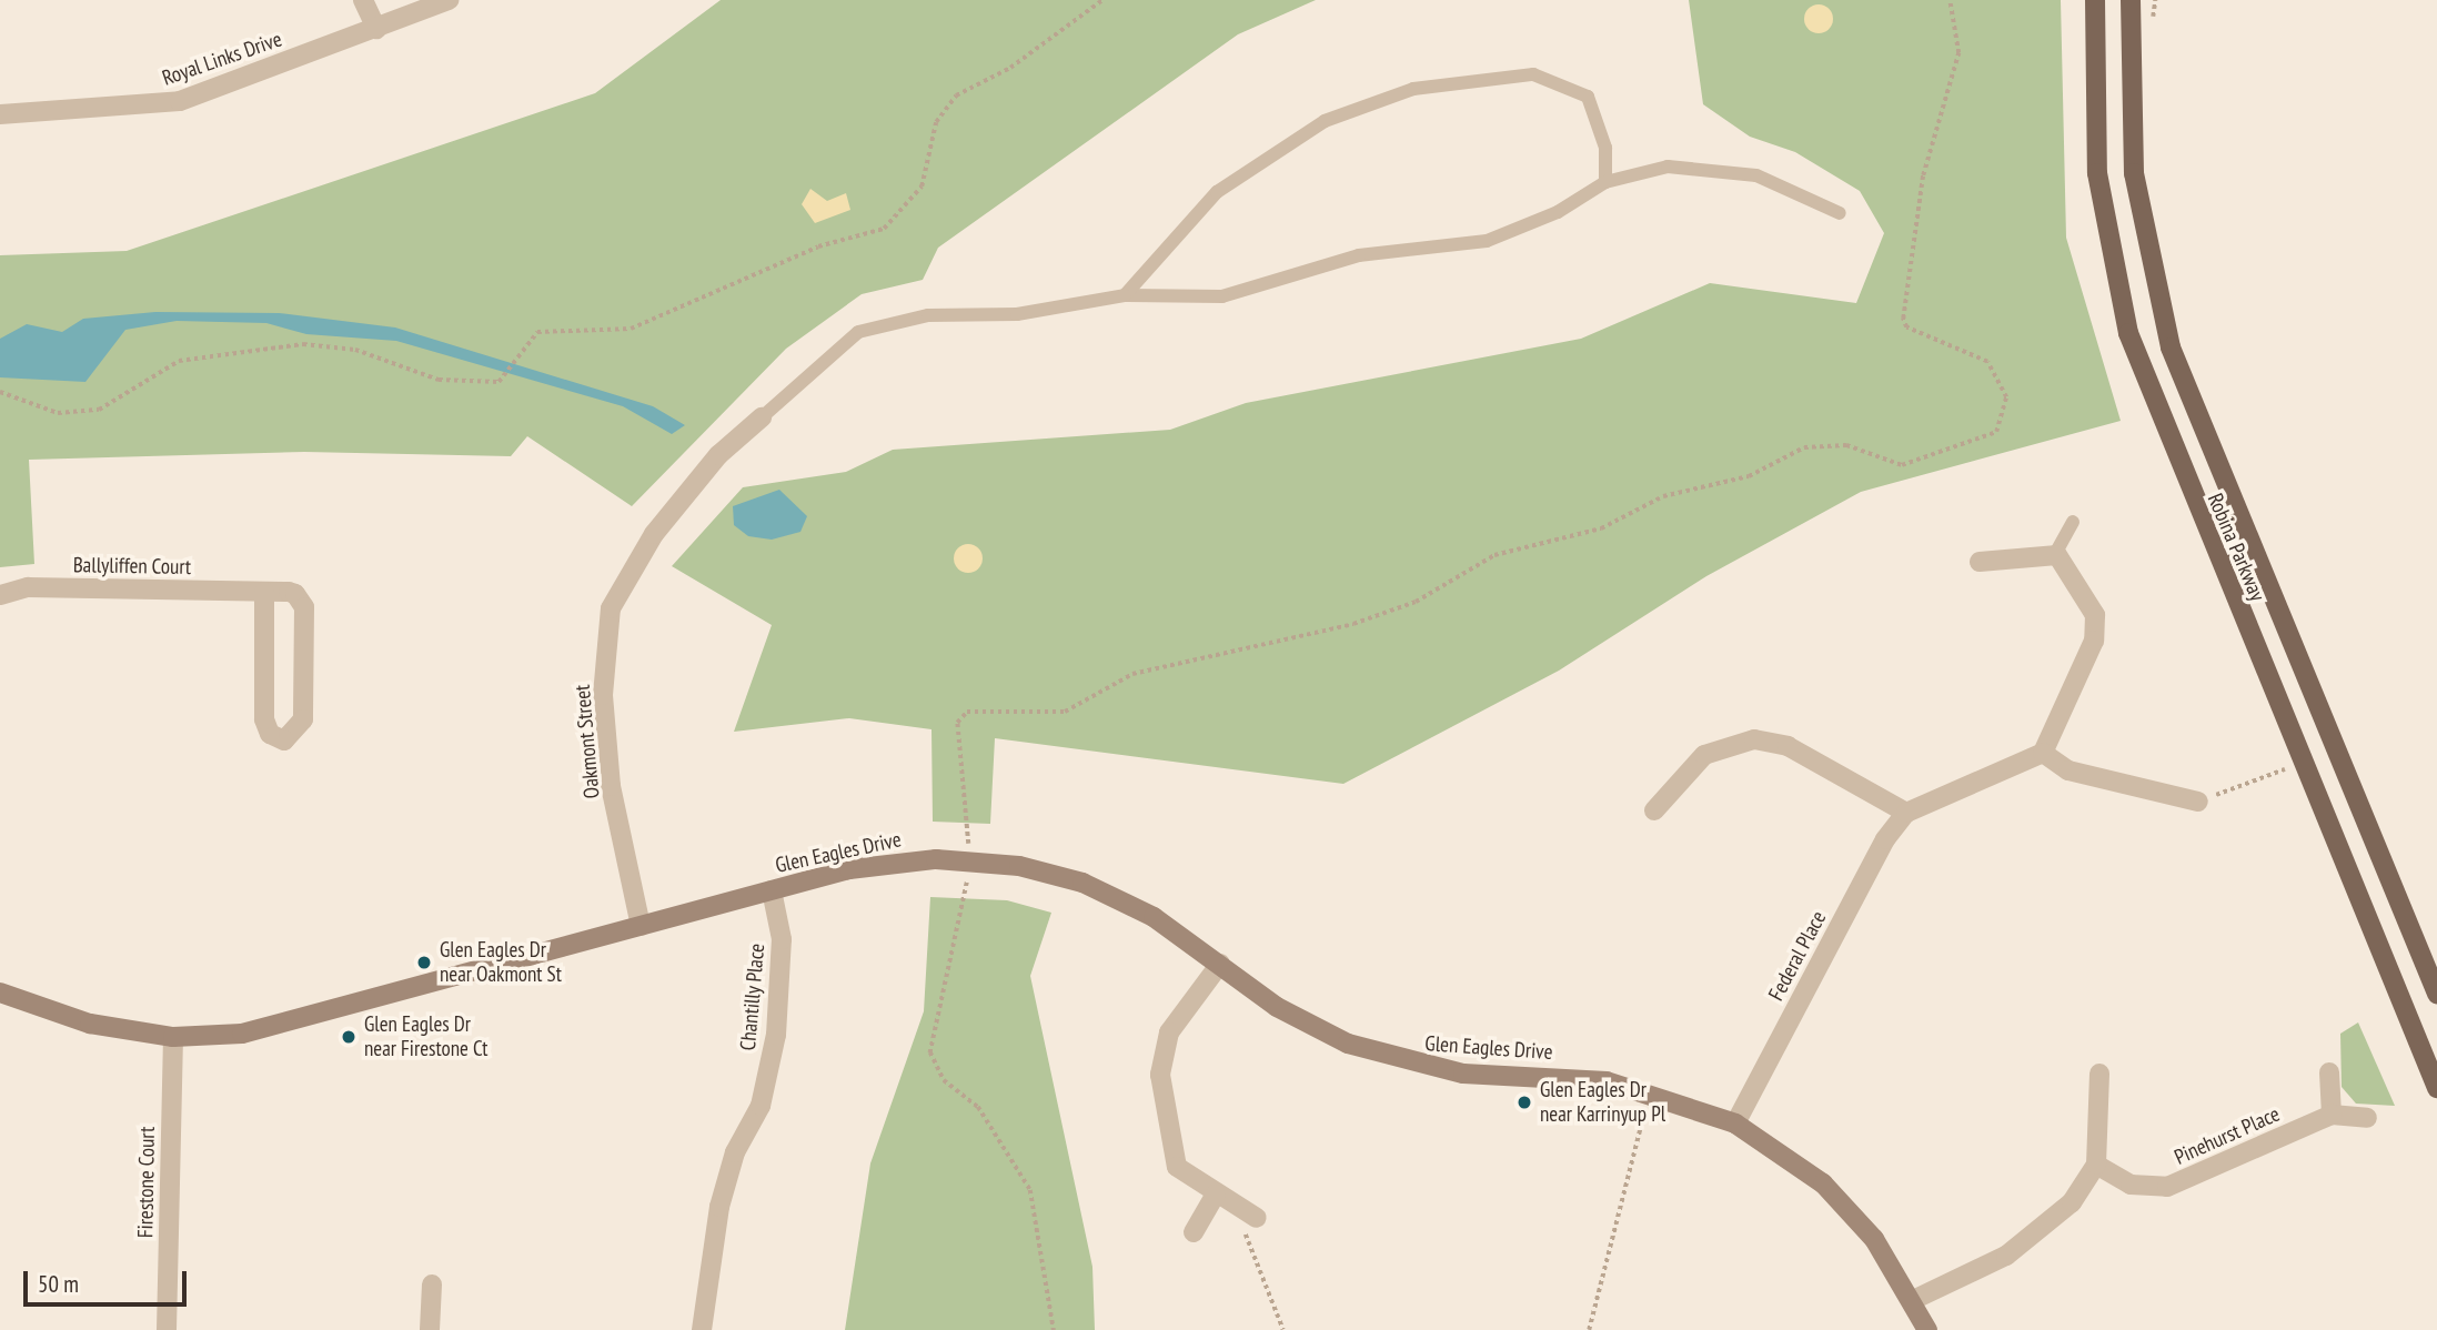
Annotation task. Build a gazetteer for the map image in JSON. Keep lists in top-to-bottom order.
{
  "streets": {
    "main road": ["Robina Parkway"],
    "street": [
      "Royal Links Drive",
      "Ballyliffen Court",
      "Oakmont Street",
      "Glen Eagles Drive",
      "Federal Place",
      "Chantilly Place",
      "Pinehurst Place",
      "Firestone Court"
    ]
  },
  "crossings": [
    ["Oakmont Street", "Glen Eagles Drive"],
    ["Glen Eagles Drive", "Federal Place"],
    ["Glen Eagles Drive", "Chantilly Place"],
    ["Glen Eagles Drive", "Firestone Court"]
  ],
  "places": ["Glen Eagles Dr near Oakmont St", "Glen Eagles Dr near Firestone Ct", "Glen Eagles Dr near Karrinyup Pl"],
  "scale_bar": "50 m"
}
